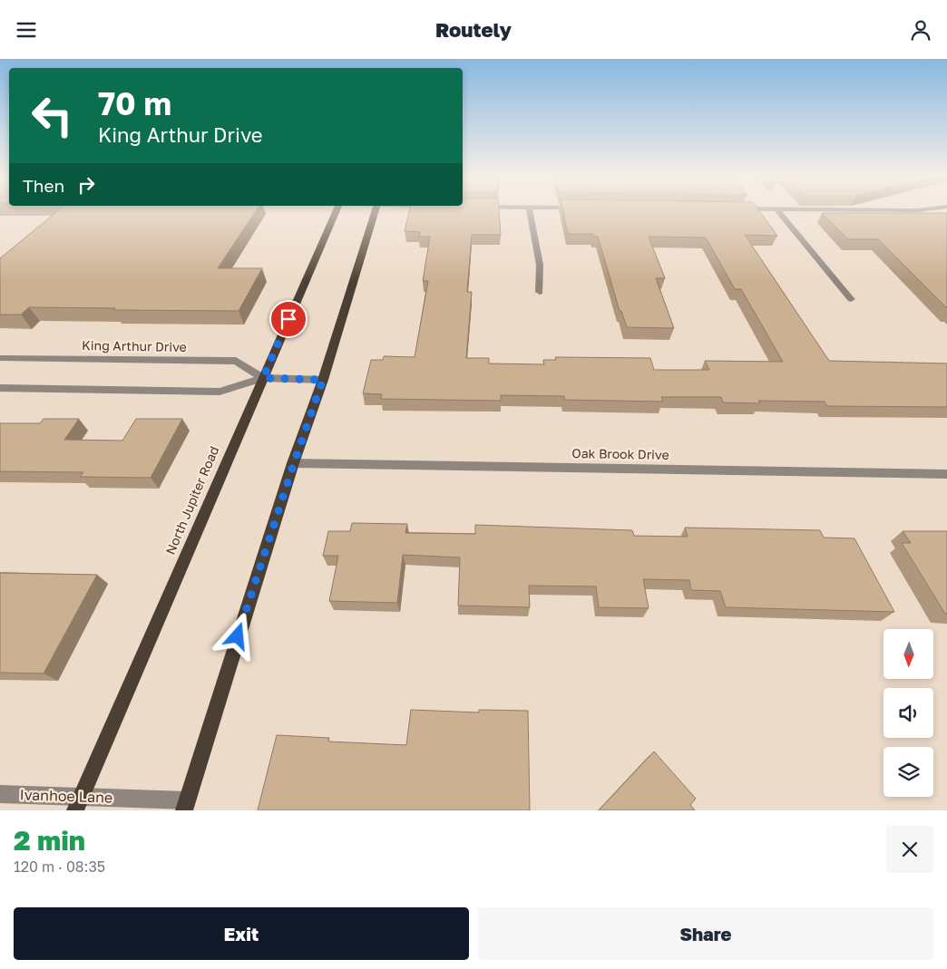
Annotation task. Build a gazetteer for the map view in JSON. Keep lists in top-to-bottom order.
{
  "streets": {
    "main road": ["North Jupiter Road"],
    "street": ["King Arthur Drive", "Oak Brook Drive", "Ivanhoe Lane"]
  },
  "crossings": [
    ["King Arthur Drive", "North Jupiter Road"],
    ["North Jupiter Road", "Ivanhoe Lane"]
  ],
  "north": "bottom",
  "page": {
    "header": "Routely",
    "turn": ["70 m", "King Arthur Drive"],
    "then": "Then",
    "heading": ["2 min", "120 m · 08:35"],
    "buttons": ["Exit", "Share"]
  }
}
